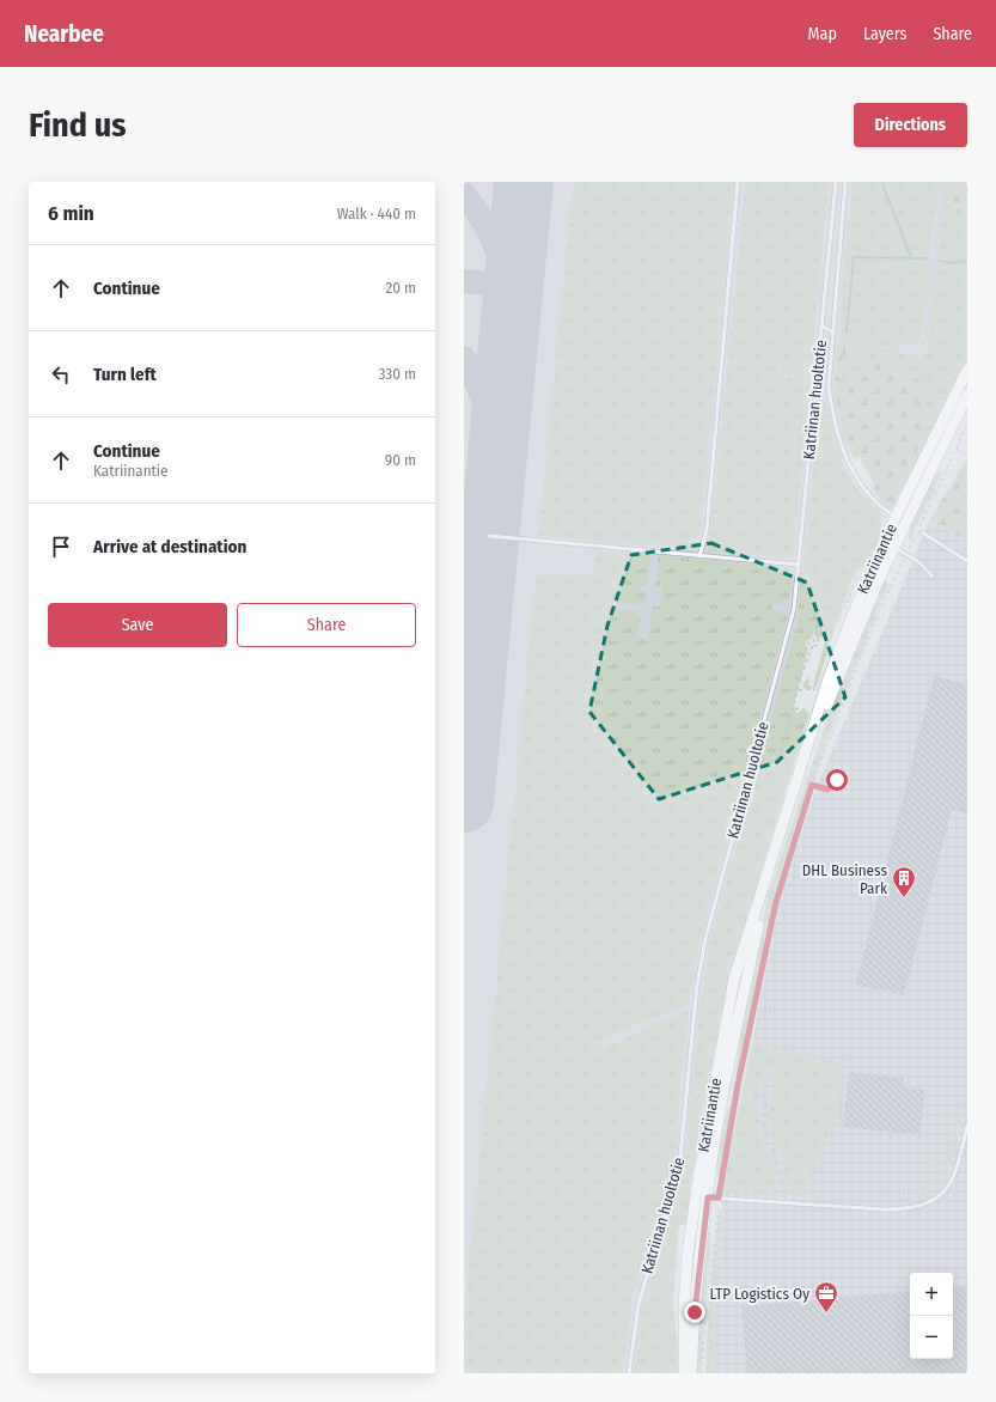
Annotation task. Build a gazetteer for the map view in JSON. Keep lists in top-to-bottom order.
{
  "streets": {
    "main road": ["Katriinantie"],
    "lane": ["Katriinan huoltotie"]
  },
  "places": {
    "building": ["DHL Business Park"],
    "office": ["LTP Logistics Oy"]
  },
  "page": {
    "header": "Nearbee",
    "nav": ["Map", "Layers", "Share"],
    "buttons": [
      "Directions",
      ["Save", "Share"]
    ],
    "title": "Find us",
    "heading": ["6 min", "Walk · 440 m"],
    "list": [
      ["Continue", "20 m"],
      ["Turn left", "330 m"],
      ["Continue", "Katriinantie", "90 m"],
      "Arrive at destination"
    ],
    "map_buttons": ["+", "−"]
  }
}
